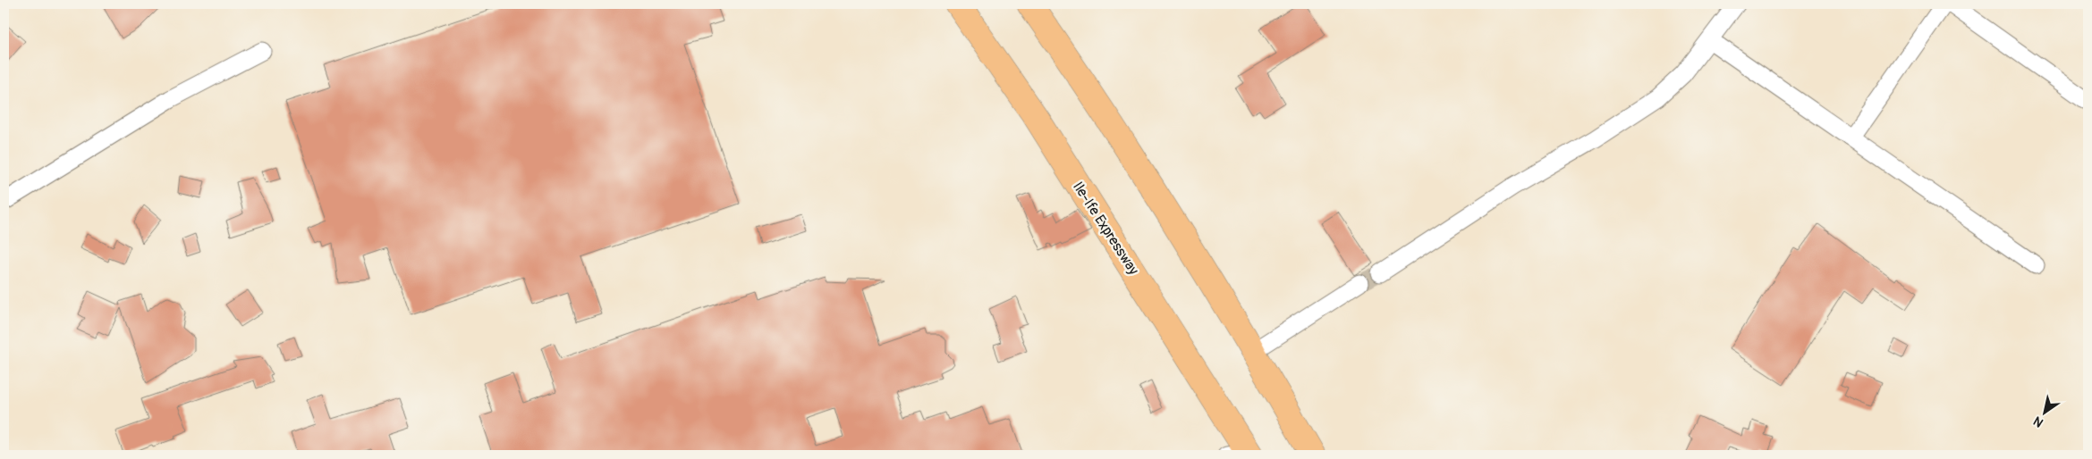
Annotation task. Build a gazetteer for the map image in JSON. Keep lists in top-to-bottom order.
{
  "streets": {
    "highway": ["Ile-Ife Expressway"]
  },
  "north": "bottom left"
}
